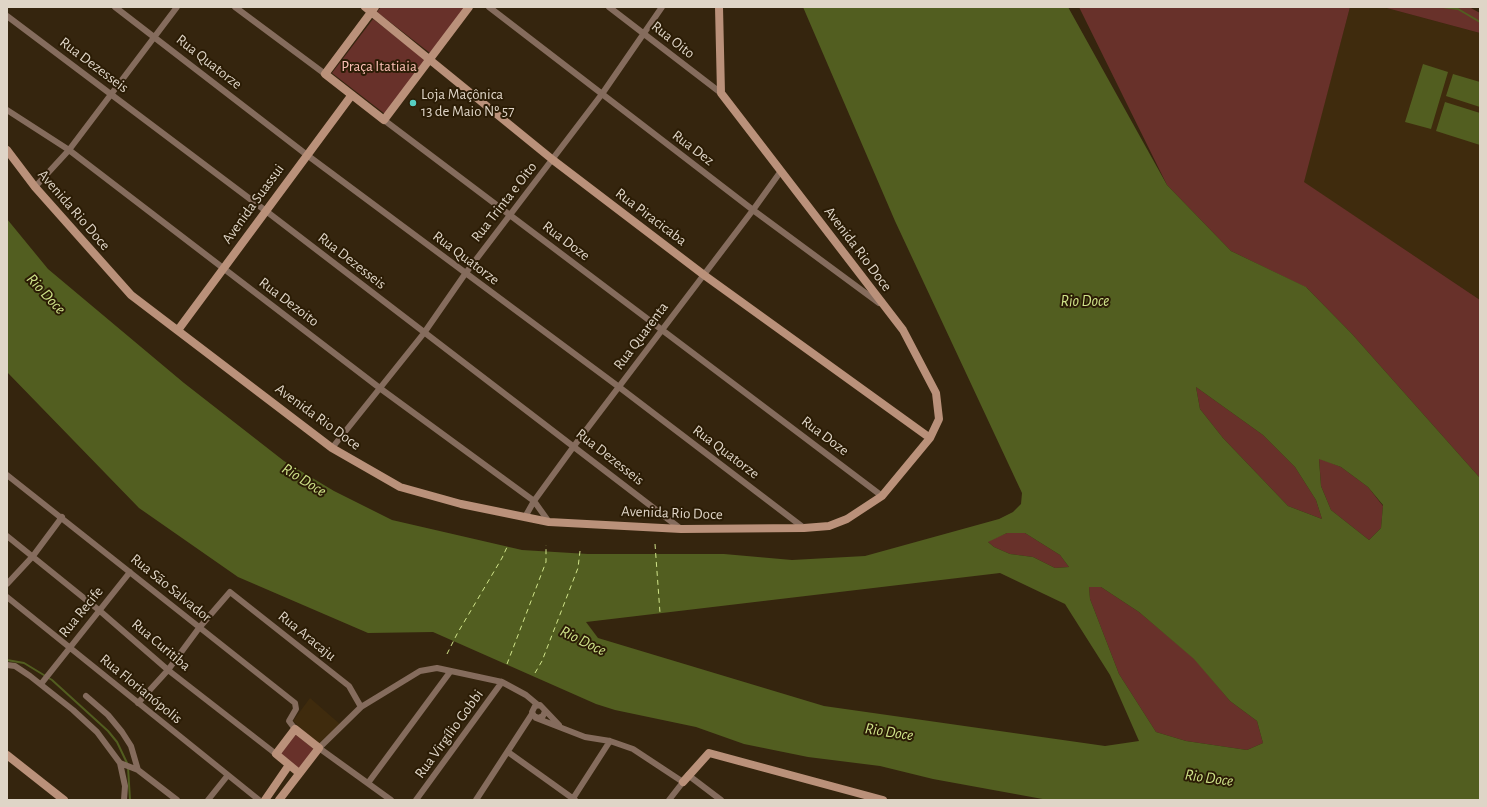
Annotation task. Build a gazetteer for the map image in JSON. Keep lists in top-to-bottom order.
{
  "streets": {
    "street": [
      "Rua Oito",
      "Rua Quatorze",
      "Rua Dezesseis",
      "Rua Dez",
      "Rua Trinta e Oito",
      "Avenida Suassui",
      "Avenida Rio Doce",
      "Rua Piracicaba",
      "Rua Doze",
      "Rua Dezoito",
      "Rua Quarenta",
      "Rua São Salvador",
      "Rua Recife",
      "Rua Aracaju",
      "Rua Curitiba",
      "Rua Florianópolis",
      "Rua Virgílio Gobbi"
    ]
  },
  "crossings": [
    ["Rua Oito", "Rua Trinta e Oito"],
    ["Rua Oito", "Avenida Rio Doce"],
    ["Rua Quatorze", "Rua Trinta e Oito"],
    ["Rua Quatorze", "Avenida Suassui"],
    ["Rua Quatorze", "Avenida Rio Doce"],
    ["Rua Quatorze", "Rua Quarenta"],
    ["Rua Dezesseis", "Rua Trinta e Oito"],
    ["Rua Dezesseis", "Avenida Suassui"],
    ["Rua Dezesseis", "Avenida Rio Doce"],
    ["Rua Dezesseis", "Rua Quarenta"],
    ["Rua Dez", "Rua Trinta e Oito"],
    ["Rua Dez", "Avenida Rio Doce"],
    ["Rua Dez", "Rua Quarenta"],
    ["Rua Trinta e Oito", "Avenida Rio Doce"],
    ["Rua Trinta e Oito", "Rua Piracicaba"],
    ["Rua Trinta e Oito", "Rua Doze"],
    ["Rua Trinta e Oito", "Rua Dezoito"],
    ["Avenida Suassui", "Avenida Rio Doce"],
    ["Avenida Suassui", "Rua Doze"],
    ["Avenida Suassui", "Rua Dezoito"],
    ["Avenida Rio Doce", "Rua Piracicaba"],
    ["Avenida Rio Doce", "Rua Doze"],
    ["Avenida Rio Doce", "Rua Dezoito"],
    ["Avenida Rio Doce", "Rua Quarenta"],
    ["Rua Piracicaba", "Rua Quarenta"],
    ["Rua Doze", "Rua Quarenta"],
    ["Rua Dezoito", "Rua Quarenta"],
    ["Rua São Salvador", "Rua Recife"],
    ["Rua São Salvador", "Rua Aracaju"],
    ["Rua Recife", "Rua Curitiba"],
    ["Rua Recife", "Rua Florianópolis"]
  ],
  "water": ["Rio Doce"],
  "parks": ["Praça Itatiaia"],
  "places": ["Loja Maçônica 13 de Maio Nº 57"]
}
